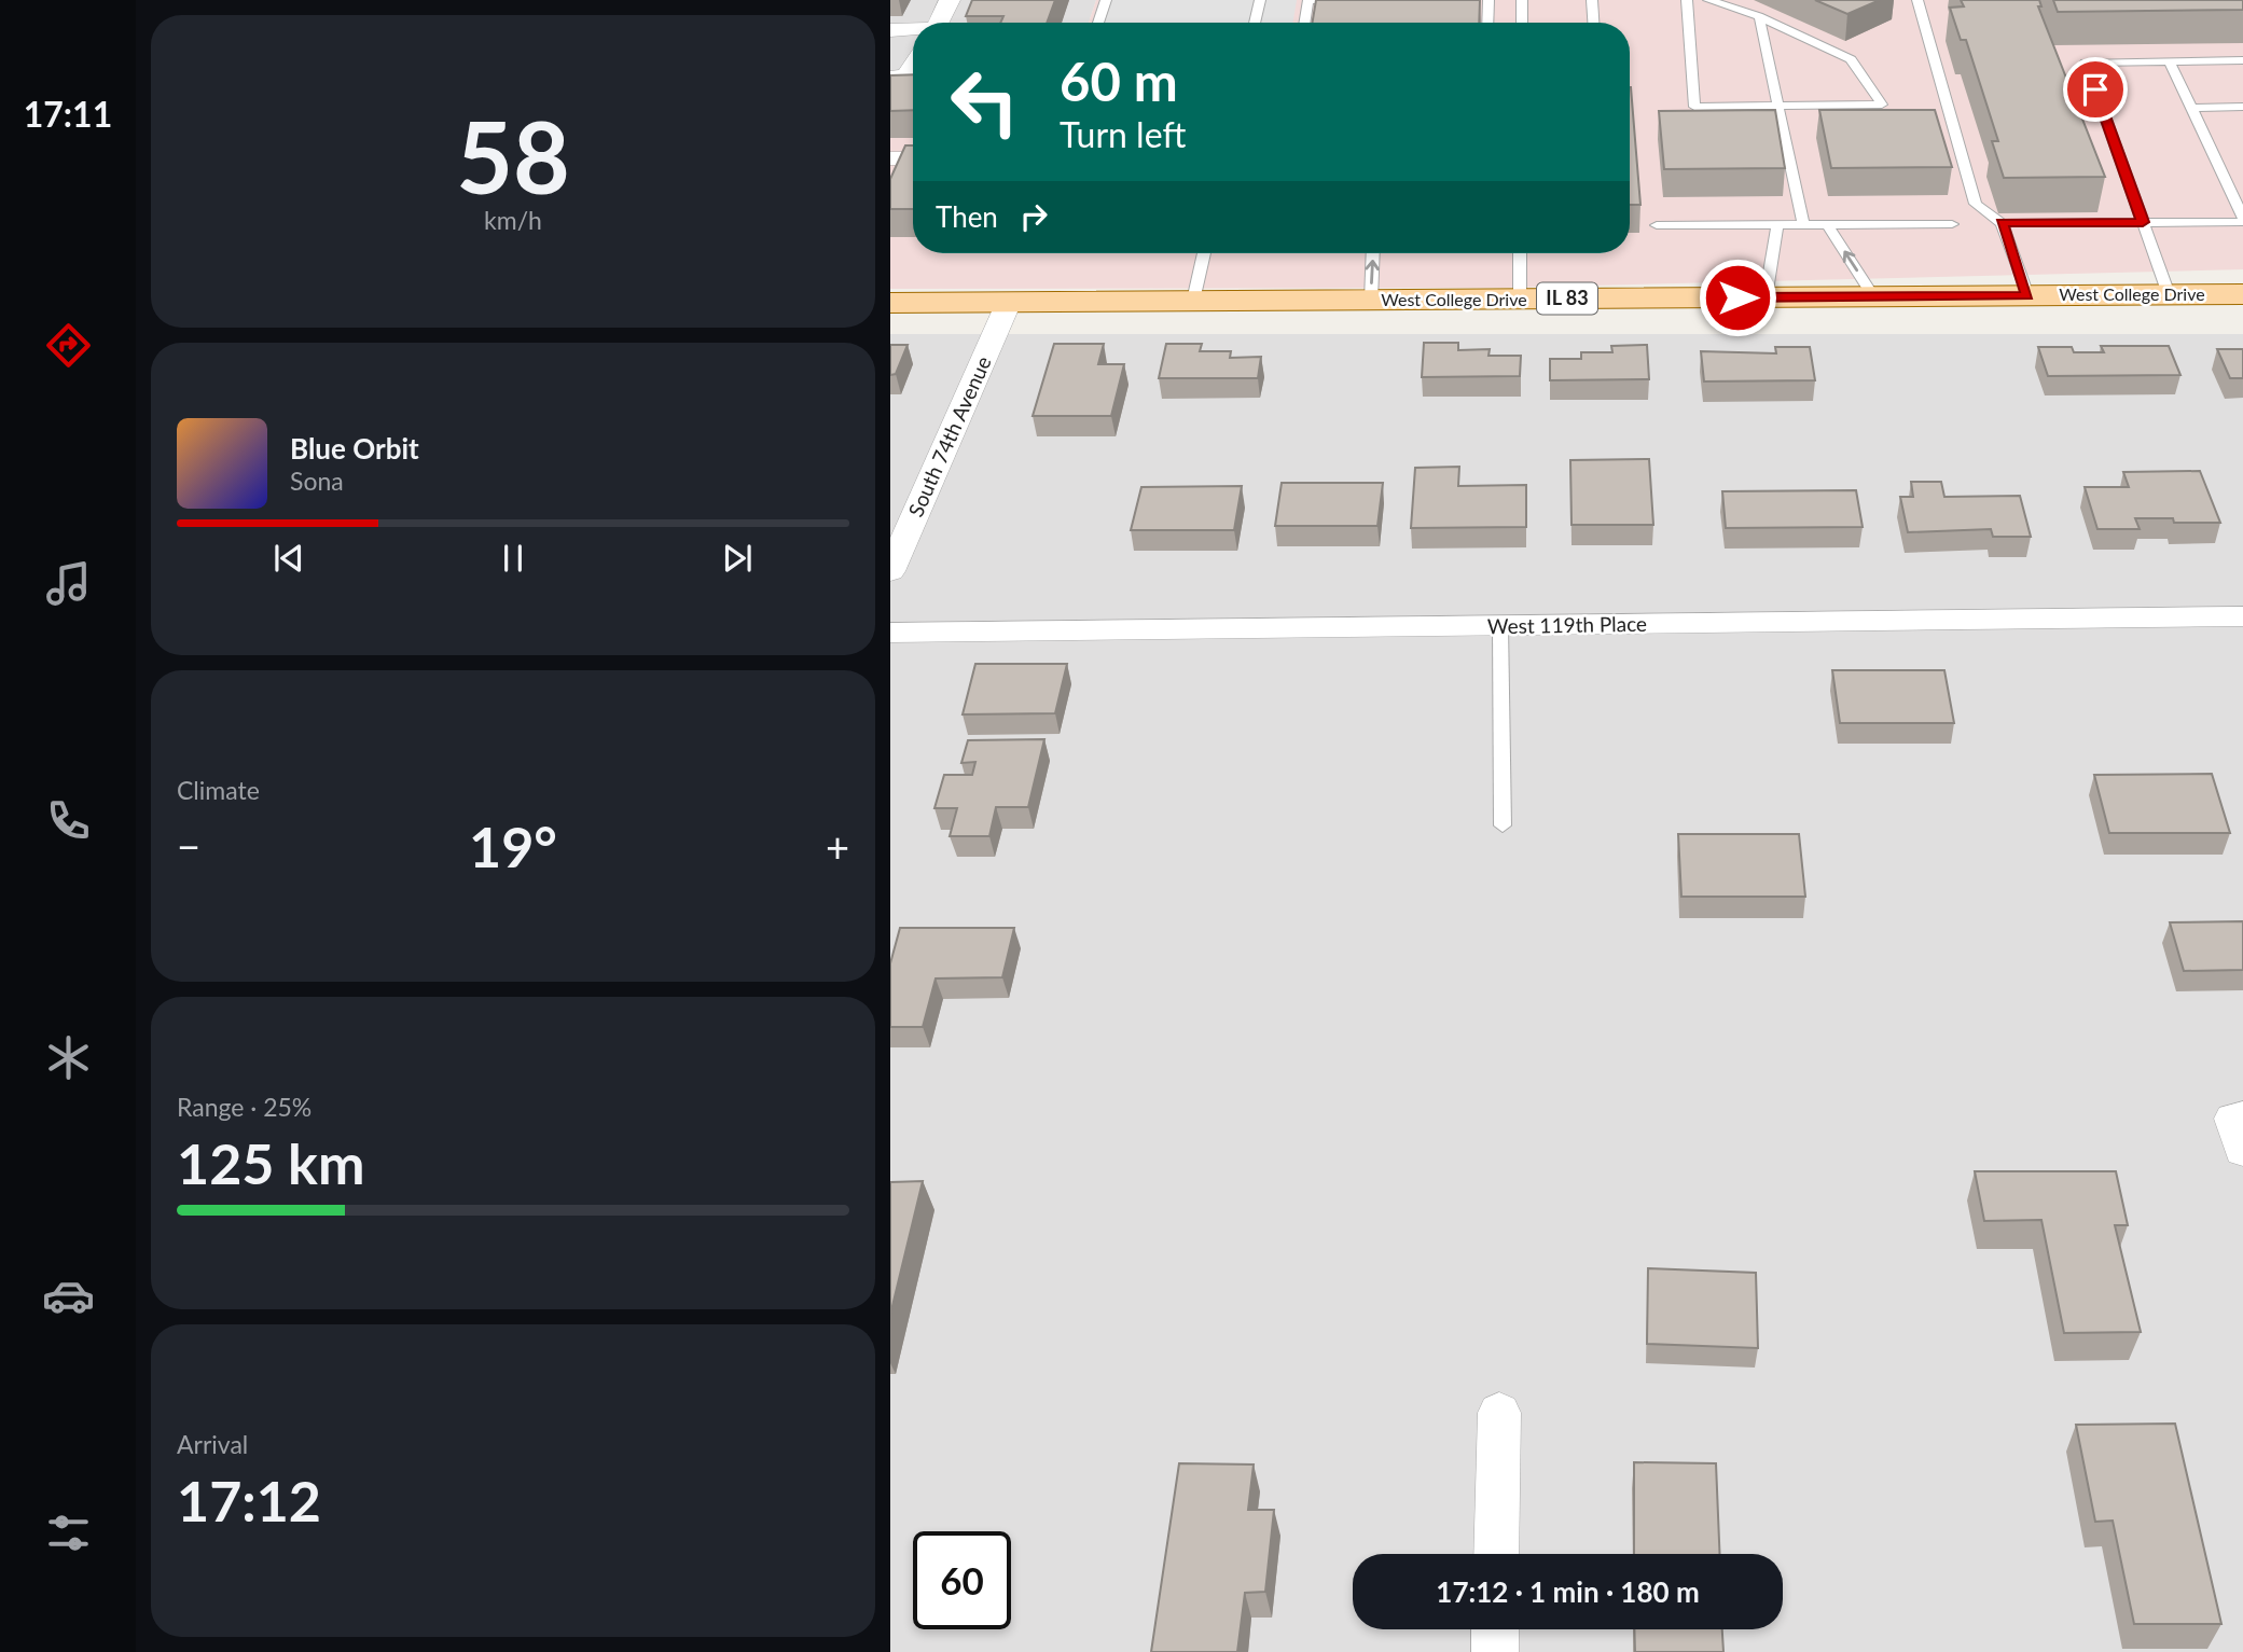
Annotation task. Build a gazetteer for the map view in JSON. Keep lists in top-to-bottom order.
{
  "streets": {
    "main road": ["West College Drive", "IL 83"],
    "street": ["South 74th Avenue", "West 119th Place"]
  },
  "crossings": [
    ["West College Drive", "South 74th Avenue"]
  ],
  "page": {
    "tabs": "17:11",
    "tile": [
      ["58", "km/h"],
      "Climate",
      ["Range · 25%", "125 km"],
      ["Arrival", "17:12"]
    ],
    "turn": ["60 m", "Turn left"],
    "then": "Then",
    "song": ["Blue Orbit", "Sona"],
    "heat": ["−", "19°", "+"],
    "limit": "60",
    "trip": "17:12 · 1 min · 180 m"
  }
}
